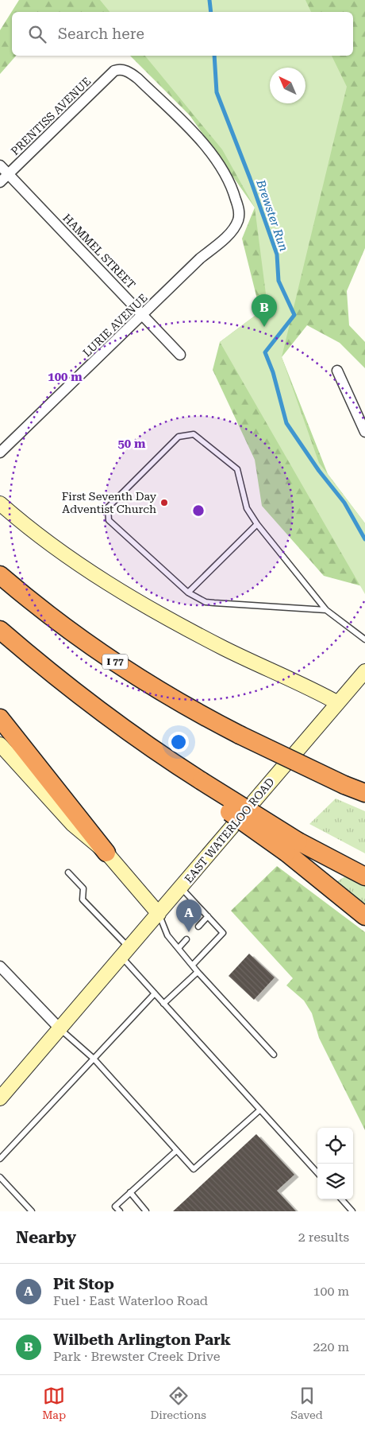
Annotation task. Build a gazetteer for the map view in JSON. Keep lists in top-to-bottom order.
{
  "streets": {
    "highway": ["I 77"],
    "main road": ["EAST WATERLOO ROAD"],
    "street": ["PRENTISS AVENUE", "HAMMEL STREET", "LURIE AVENUE"]
  },
  "crossings": [
    ["PRENTISS AVENUE", "HAMMEL STREET"],
    ["PRENTISS AVENUE", "LURIE AVENUE"],
    ["HAMMEL STREET", "LURIE AVENUE"]
  ],
  "water": ["Brewster Run"],
  "places": ["First Seventh Day Adventist Church"],
  "north": "top left",
  "page": {
    "search": "Search here",
    "pins": ["B", "A"],
    "heading": ["Nearby", "2 results"],
    "list": [
      {
        "mark": "A",
        "name": "Pit Stop",
        "note": "Fuel · East Waterloo Road",
        "value": "100 m"
      },
      {
        "mark": "B",
        "name": "Wilbeth Arlington Park",
        "note": "Park · Brewster Creek Drive",
        "value": "220 m"
      }
    ],
    "nav": ["Map", "Directions", "Saved"]
  },
  "rings": ["100 m", "50 m"]
}
